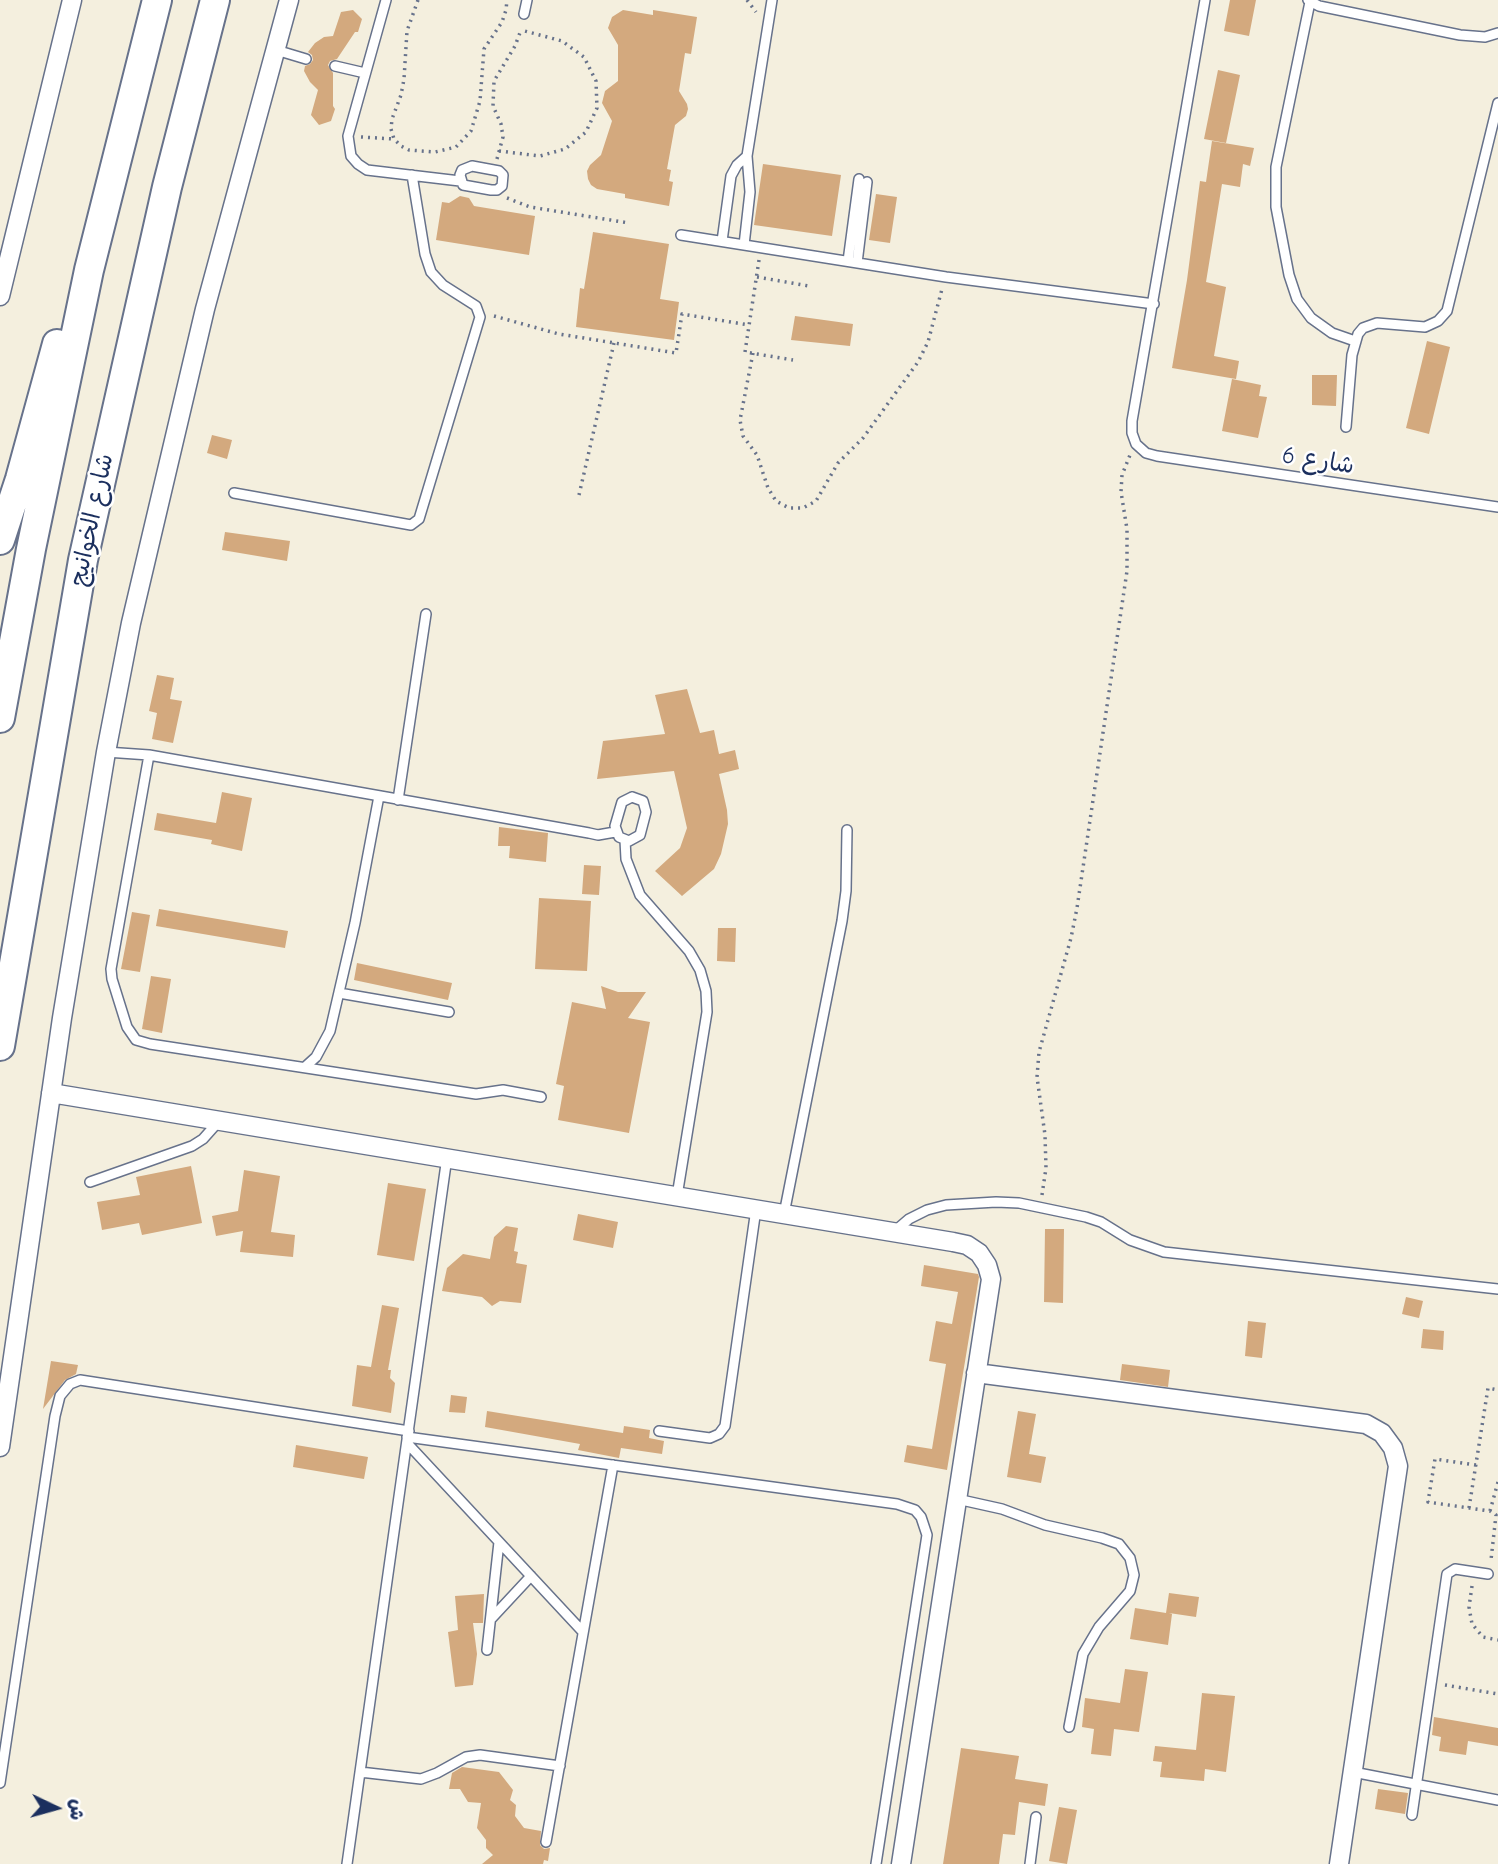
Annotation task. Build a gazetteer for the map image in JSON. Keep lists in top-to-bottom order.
{
  "streets": {
    "highway": ["شارع الخوانيج"],
    "lane": ["شارع 6"]
  },
  "north": "right"
}
